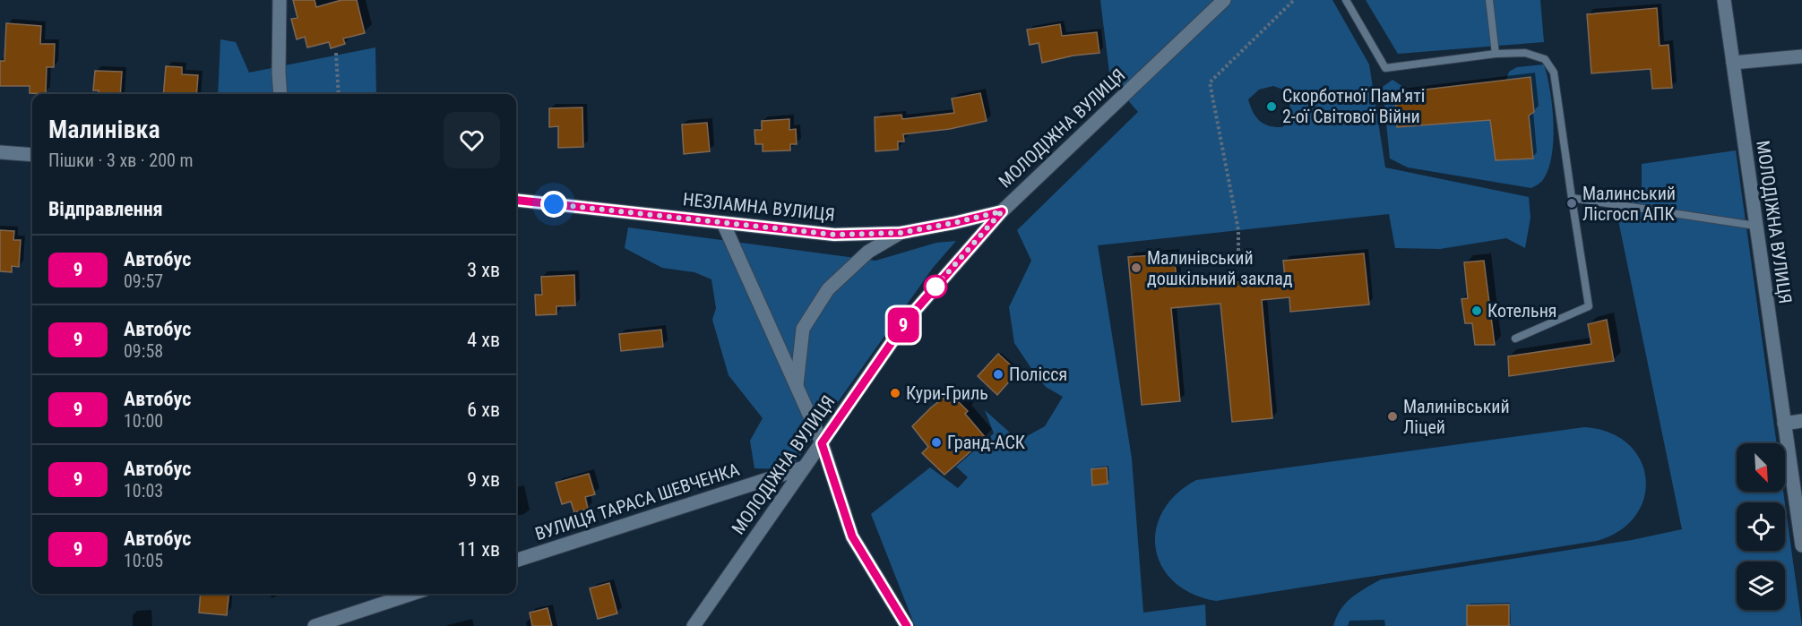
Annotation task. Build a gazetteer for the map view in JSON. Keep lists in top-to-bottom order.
{
  "streets": {
    "street": ["МОЛОДІЖНА ВУЛИЦЯ", "НЕЗЛАМНА ВУЛИЦЯ", "ВУЛИЦЯ ТАРАСА ШЕВЧЕНКА"]
  },
  "crossings": [
    ["МОЛОДІЖНА ВУЛИЦЯ", "НЕЗЛАМНА ВУЛИЦЯ"],
    ["МОЛОДІЖНА ВУЛИЦЯ", "ВУЛИЦЯ ТАРАСА ШЕВЧЕНКА"]
  ],
  "places": [
    "Скорботної Пам'яті 2-ої Світової Війни",
    "Малинський Лісгосп АПК",
    "Малинівський дошкільний заклад",
    "Котельня",
    "Полісся",
    "Кури-Гриль",
    "Малинівський Ліцей",
    "Гранд-АСК"
  ],
  "lines": ["bus line 9"],
  "north": "bottom right",
  "page": {
    "on_map": "9",
    "heading": [
      ["Малинівка", "Пішки · 3 хв · 200 m"],
      "Відправлення"
    ],
    "list": [
      {
        "mark": "9",
        "name": "Автобус",
        "note": "09:57",
        "value": "3 хв"
      },
      {
        "mark": "9",
        "name": "Автобус",
        "note": "09:58",
        "value": "4 хв"
      },
      {
        "mark": "9",
        "name": "Автобус",
        "note": "10:00",
        "value": "6 хв"
      },
      {
        "mark": "9",
        "name": "Автобус",
        "note": "10:03",
        "value": "9 хв"
      },
      {
        "mark": "9",
        "name": "Автобус",
        "note": "10:05",
        "value": "11 хв"
      }
    ]
  }
}
